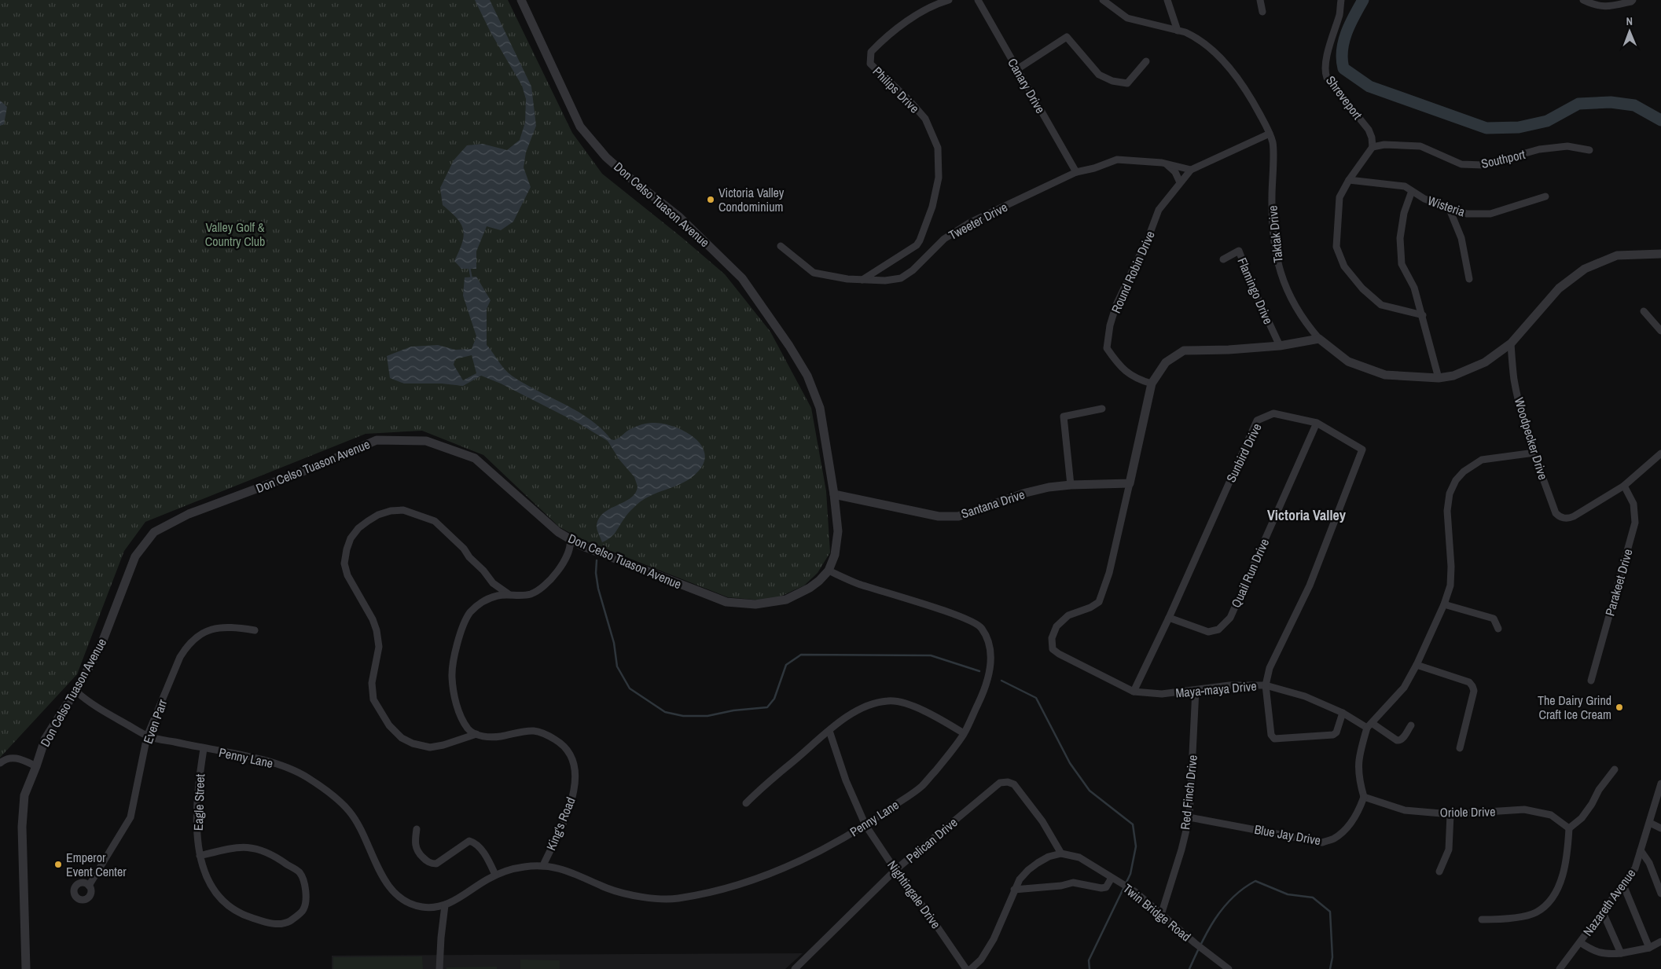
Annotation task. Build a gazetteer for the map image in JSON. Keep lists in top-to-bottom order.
{
  "streets": {
    "street": [
      "Canary Drive",
      "Philips Drive",
      "Shreveport",
      "Southport",
      "Don Celso Tuason Avenue",
      "Wisteria",
      "Tweeter Drive",
      "Taktak Drive",
      "Round Robin Drive",
      "Flamingo Drive",
      "Woodpecker Drive",
      "Sunbird Drive",
      "Santana Drive",
      "Quail Run Drive",
      "Parakeet Drive",
      "Maya-maya Drive",
      "Even Parr",
      "Penny Lane",
      "Red Finch Drive",
      "Eagle Street",
      "Oriole Drive",
      "King's Road",
      "Blue Jay Drive",
      "Pelican Drive",
      "Nightingale Drive",
      "Nazareth Avenue",
      "Twin Bridge Road"
    ]
  },
  "crossings": [
    ["Canary Drive", "Tweeter Drive"],
    ["Philips Drive", "Tweeter Drive"],
    ["Shreveport", "Southport"],
    ["Don Celso Tuason Avenue", "Santana Drive"],
    ["Don Celso Tuason Avenue", "Penny Lane"],
    ["Tweeter Drive", "Round Robin Drive"],
    ["Taktak Drive", "Round Robin Drive"],
    ["Taktak Drive", "Woodpecker Drive"],
    ["Round Robin Drive", "Maya-maya Drive"],
    ["Woodpecker Drive", "Parakeet Drive"],
    ["Sunbird Drive", "Quail Run Drive"],
    ["Sunbird Drive", "Maya-maya Drive"],
    ["Santana Drive", "Maya-maya Drive"],
    ["Maya-maya Drive", "Red Finch Drive"],
    ["Even Parr", "Penny Lane"],
    ["Penny Lane", "Eagle Street"],
    ["Penny Lane", "King's Road"],
    ["Penny Lane", "Nightingale Drive"],
    ["Red Finch Drive", "Blue Jay Drive"],
    ["Red Finch Drive", "Twin Bridge Road"],
    ["Oriole Drive", "Blue Jay Drive"],
    ["Pelican Drive", "Nightingale Drive"],
    ["Pelican Drive", "Twin Bridge Road"]
  ],
  "districts": ["Victoria Valley"],
  "parks": ["Valley Golf & Country Club"],
  "places": ["Victoria Valley Condominium", "The Dairy Grind Craft Ice Cream", "Emperor Event Center"],
  "north": "top"
}
